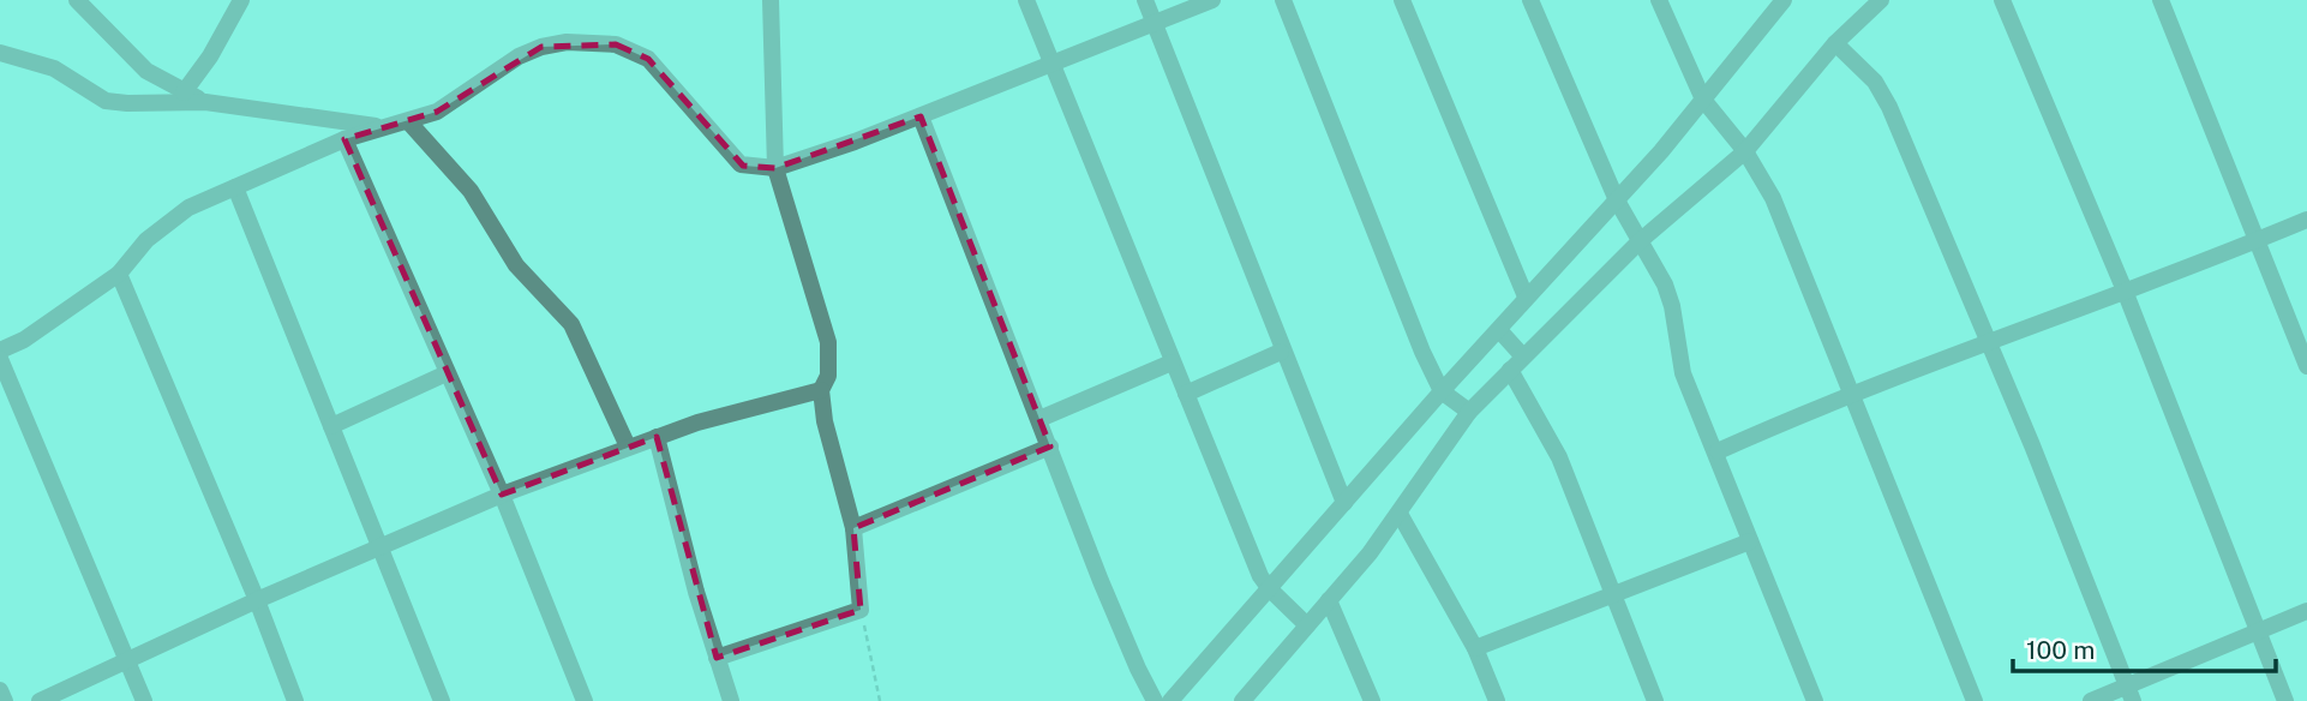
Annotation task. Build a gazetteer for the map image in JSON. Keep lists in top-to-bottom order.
{
  "scale_bar": "100 m"
}
